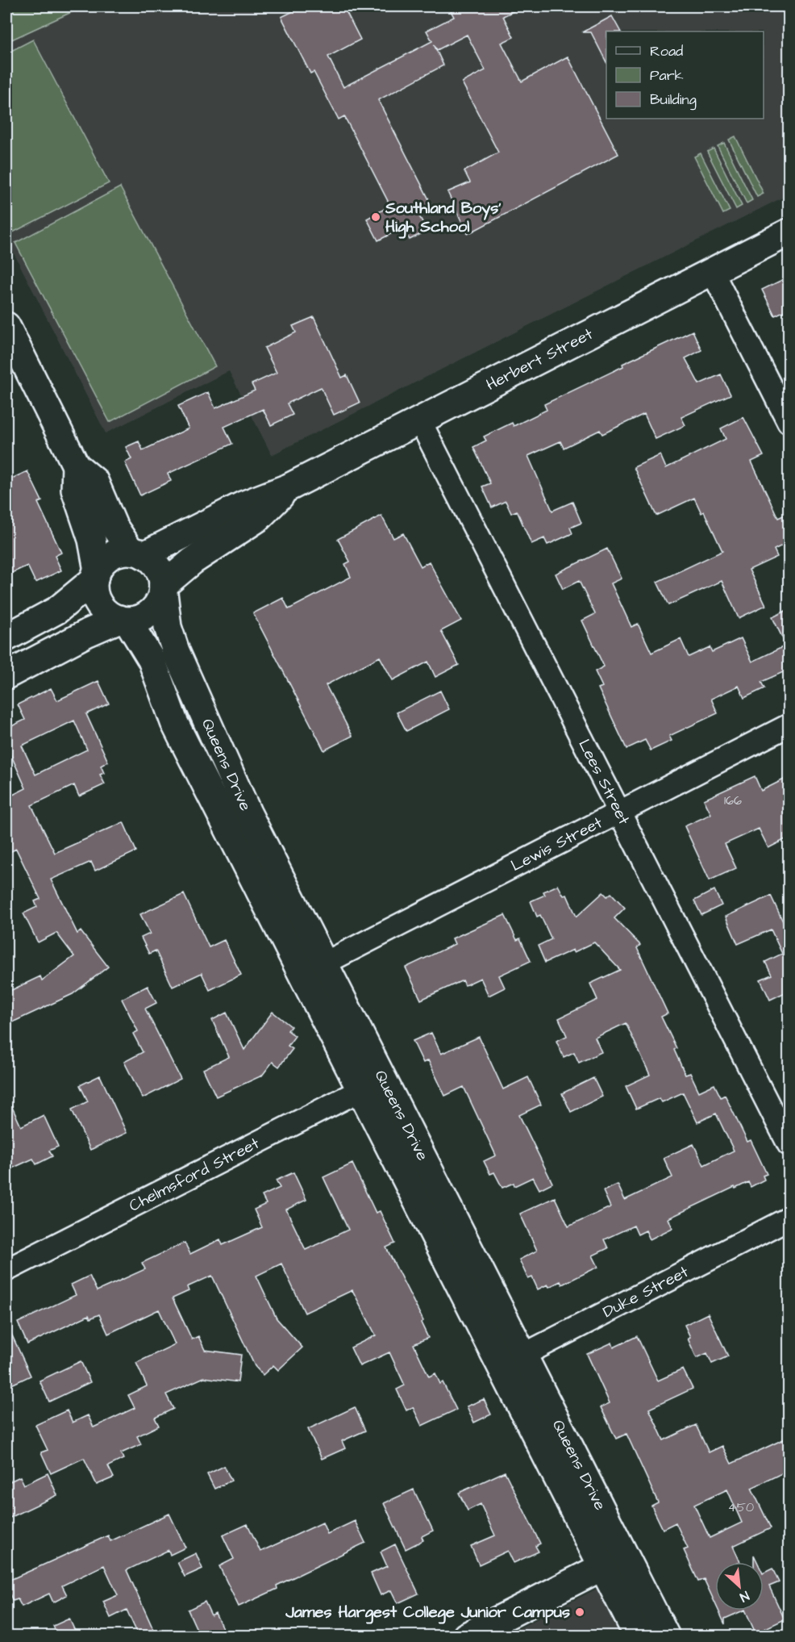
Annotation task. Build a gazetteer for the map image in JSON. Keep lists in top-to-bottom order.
{
  "streets": {
    "main road": ["Herbert Street", "Queens Drive"],
    "street": [
      "Lees Street",
      "Lewis Street",
      "Chelmsford Street",
      "Duke Street"
    ]
  },
  "crossings": [
    ["Herbert Street", "Queens Drive"],
    ["Herbert Street", "Lees Street"],
    ["Queens Drive", "Lewis Street"],
    ["Queens Drive", "Chelmsford Street"],
    ["Queens Drive", "Duke Street"],
    ["Lees Street", "Lewis Street"]
  ],
  "places": ["Southland Boys' High School", "James Hargest College Junior Campus"],
  "house_numbers": ["166", "450"],
  "legend": ["Road", "Park", "Building"],
  "north": "bottom right"
}
